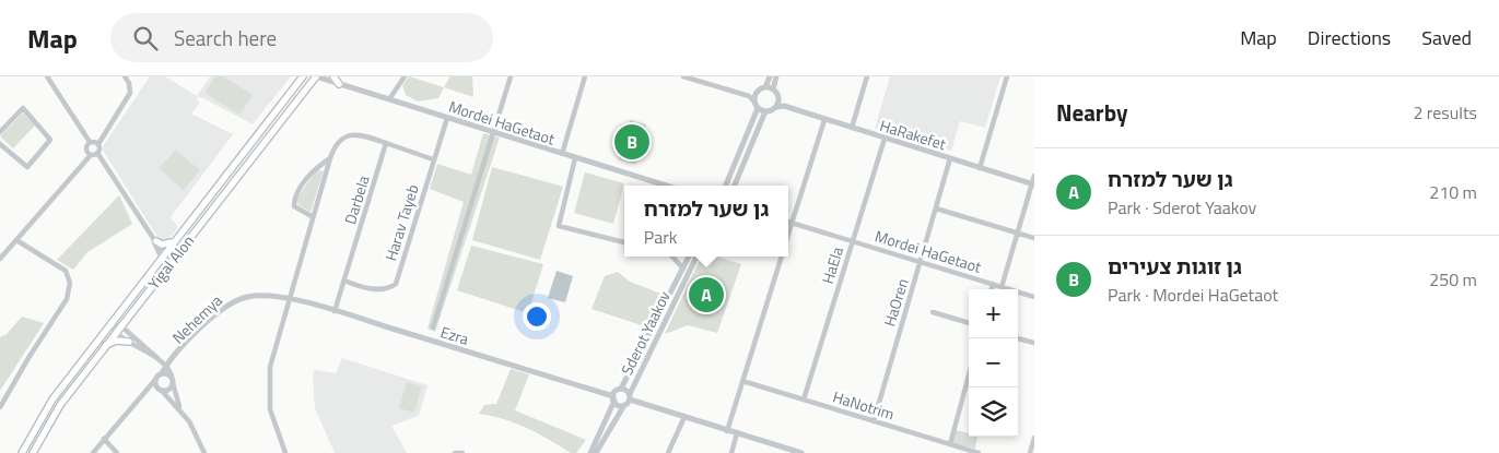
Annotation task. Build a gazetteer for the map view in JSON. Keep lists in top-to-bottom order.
{
  "streets": {
    "main road": ["Yigal Alon"],
    "street": [
      "Mordei HaGetaot",
      "HaRakefet",
      "Darbela",
      "Harav Tayeb",
      "HaEla",
      "HaOren",
      "Nehemya",
      "Sderot Yaakov",
      "Ezra",
      "HaNotrim"
    ]
  },
  "crossings": [
    ["Mordei HaGetaot", "Harav Tayeb"],
    ["Mordei HaGetaot", "Yigal Alon"],
    ["Mordei HaGetaot", "HaEla"],
    ["Mordei HaGetaot", "HaOren"],
    ["HaRakefet", "HaEla"],
    ["HaRakefet", "HaOren"],
    ["Darbela", "Harav Tayeb"],
    ["Darbela", "Ezra"],
    ["HaEla", "HaNotrim"],
    ["HaOren", "HaNotrim"],
    ["Nehemya", "Ezra"],
    ["Sderot Yaakov", "Ezra"]
  ],
  "page": {
    "header": "Map",
    "search": "Search here",
    "nav": ["Map", "Directions", "Saved"],
    "heading": ["Nearby", "2 results"],
    "pins": ["B", "A"],
    "list": [
      {
        "mark": "A",
        "name": "גן שער למזרח",
        "note": "Park · Sderot Yaakov",
        "value": "210 m"
      },
      {
        "mark": "B",
        "name": "גן זוגות צעירים",
        "note": "Park · Mordei HaGetaot",
        "value": "250 m"
      }
    ],
    "popup": ["גן שער למזרח", "Park"],
    "map_buttons": ["+", "−"]
  }
}
